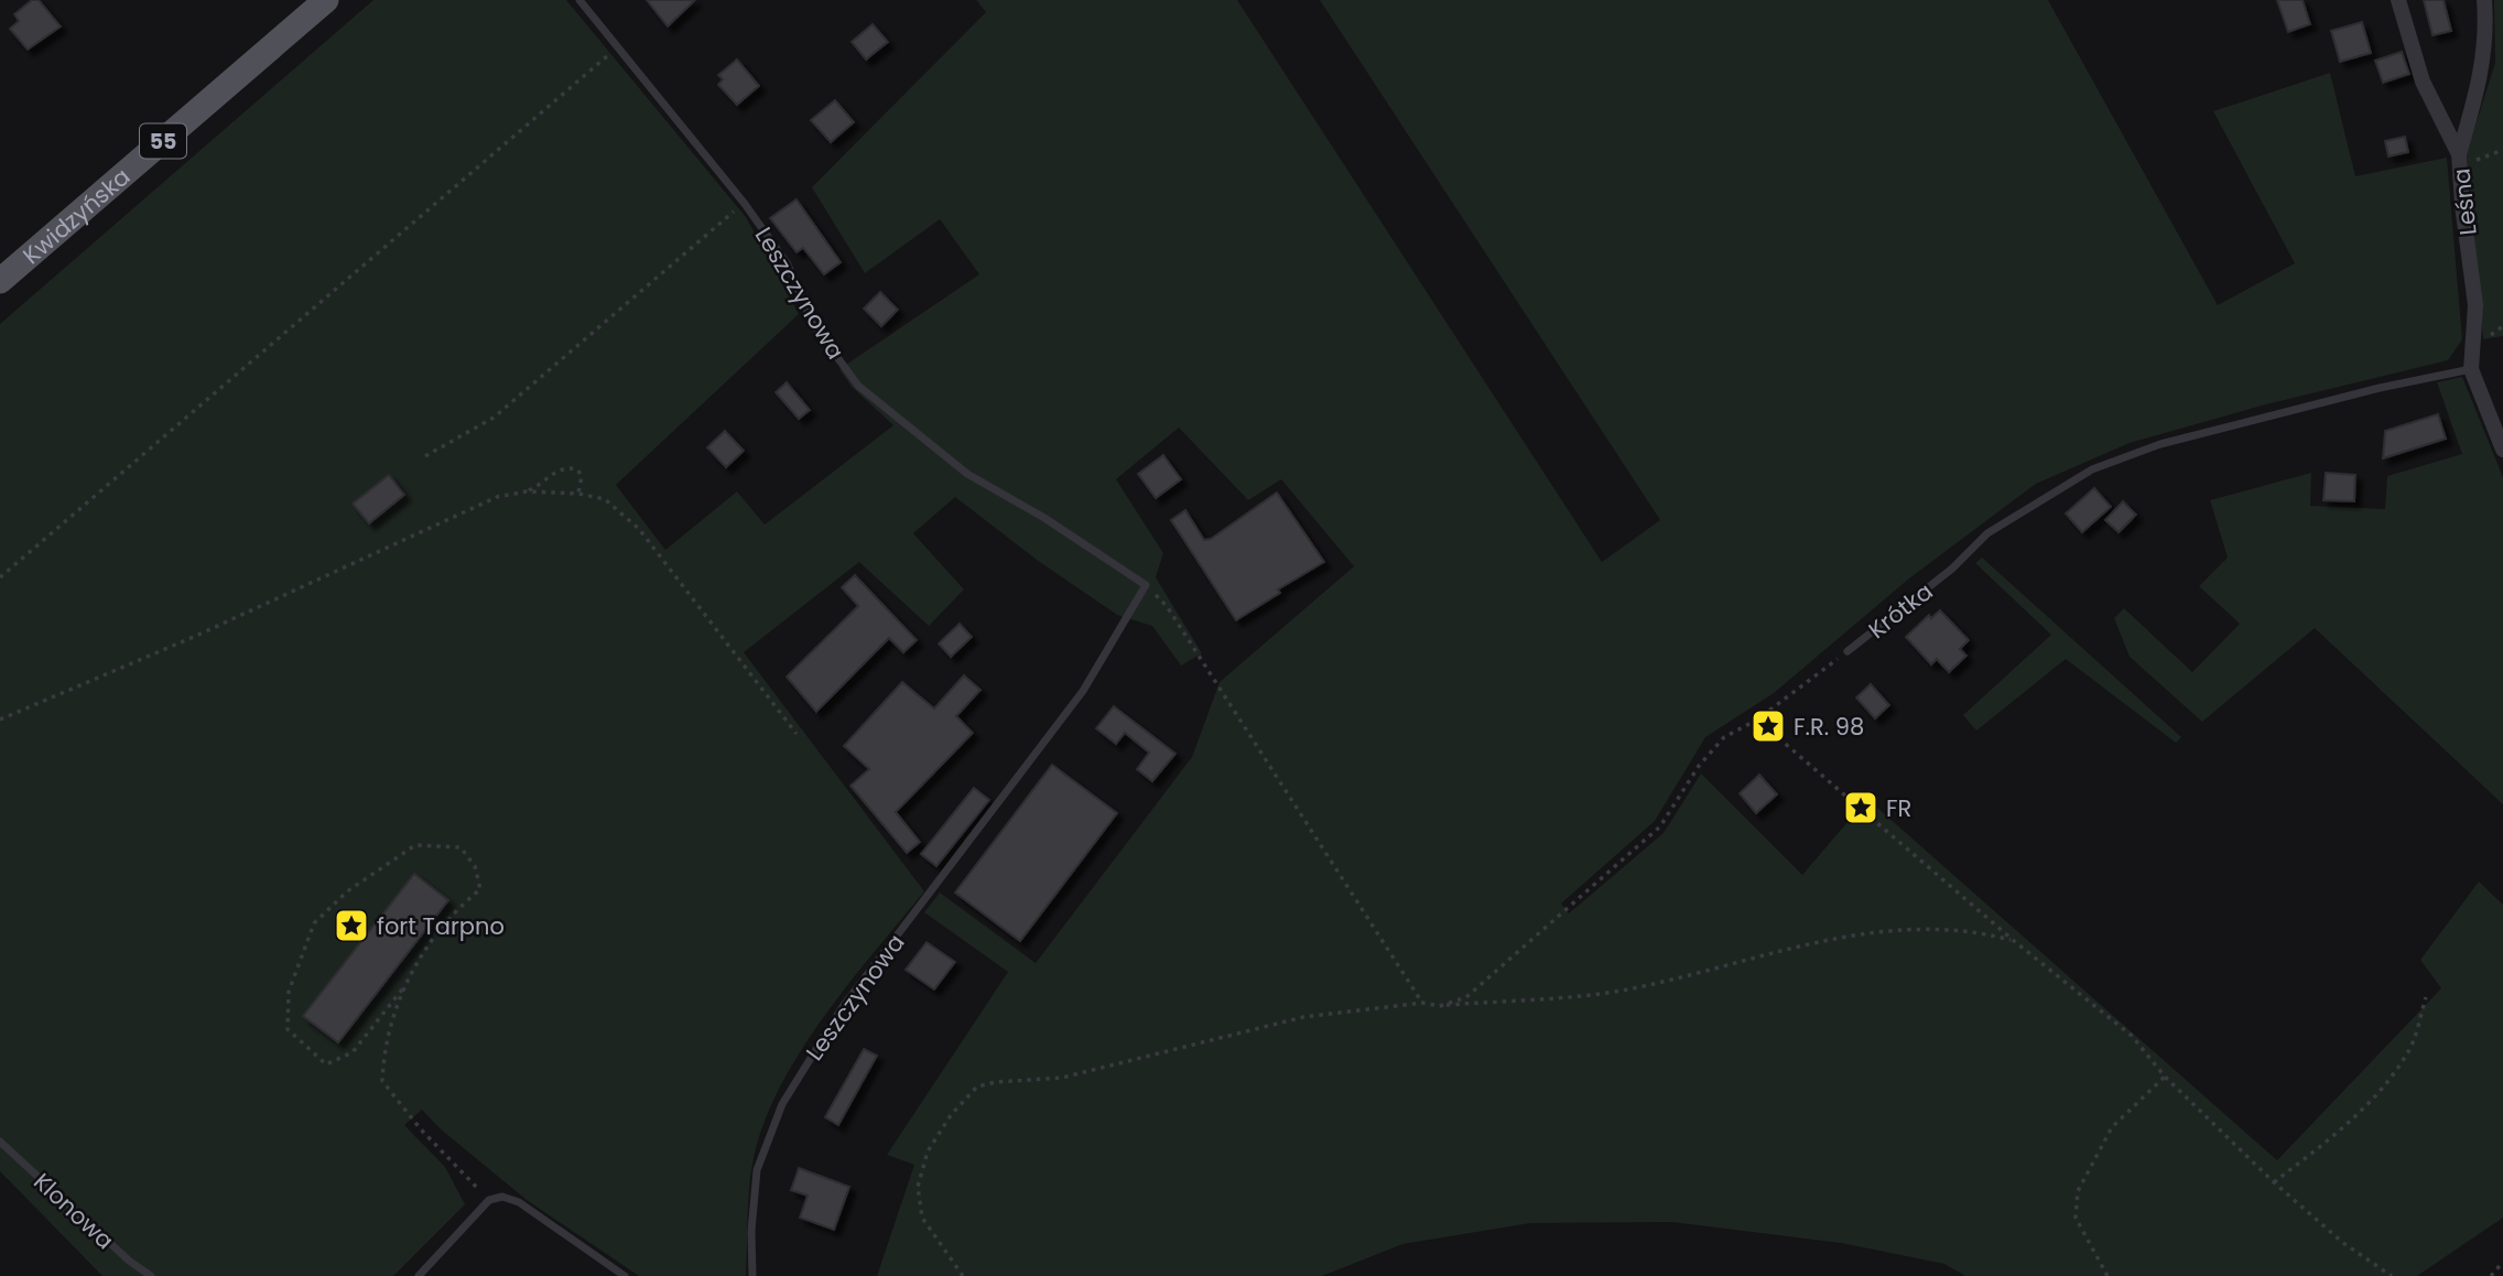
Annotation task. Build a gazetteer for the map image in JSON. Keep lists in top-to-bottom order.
{
  "streets": {
    "main road": ["55", "Kwidzyńska"],
    "street": ["Leśna"],
    "lane": ["Leszczynowa", "Krótka", "Klonowa"]
  },
  "crossings": [
    ["Leśna", "Krótka"]
  ],
  "places": {
    "place": ["F.R. 98", "FR", "fort Tarpno"]
  }
}
